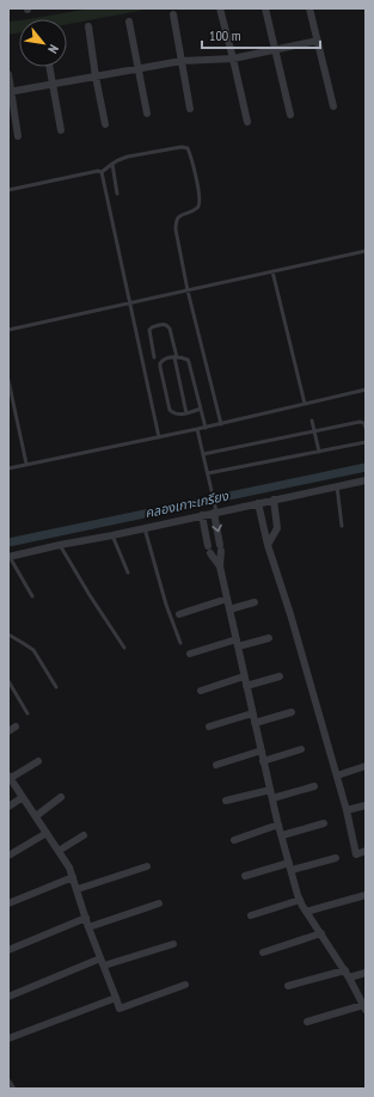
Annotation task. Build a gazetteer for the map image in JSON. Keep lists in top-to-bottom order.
{
  "water": ["คลองเกาะเกรียง"],
  "scale_bar": "100 m",
  "north": "bottom right"
}
